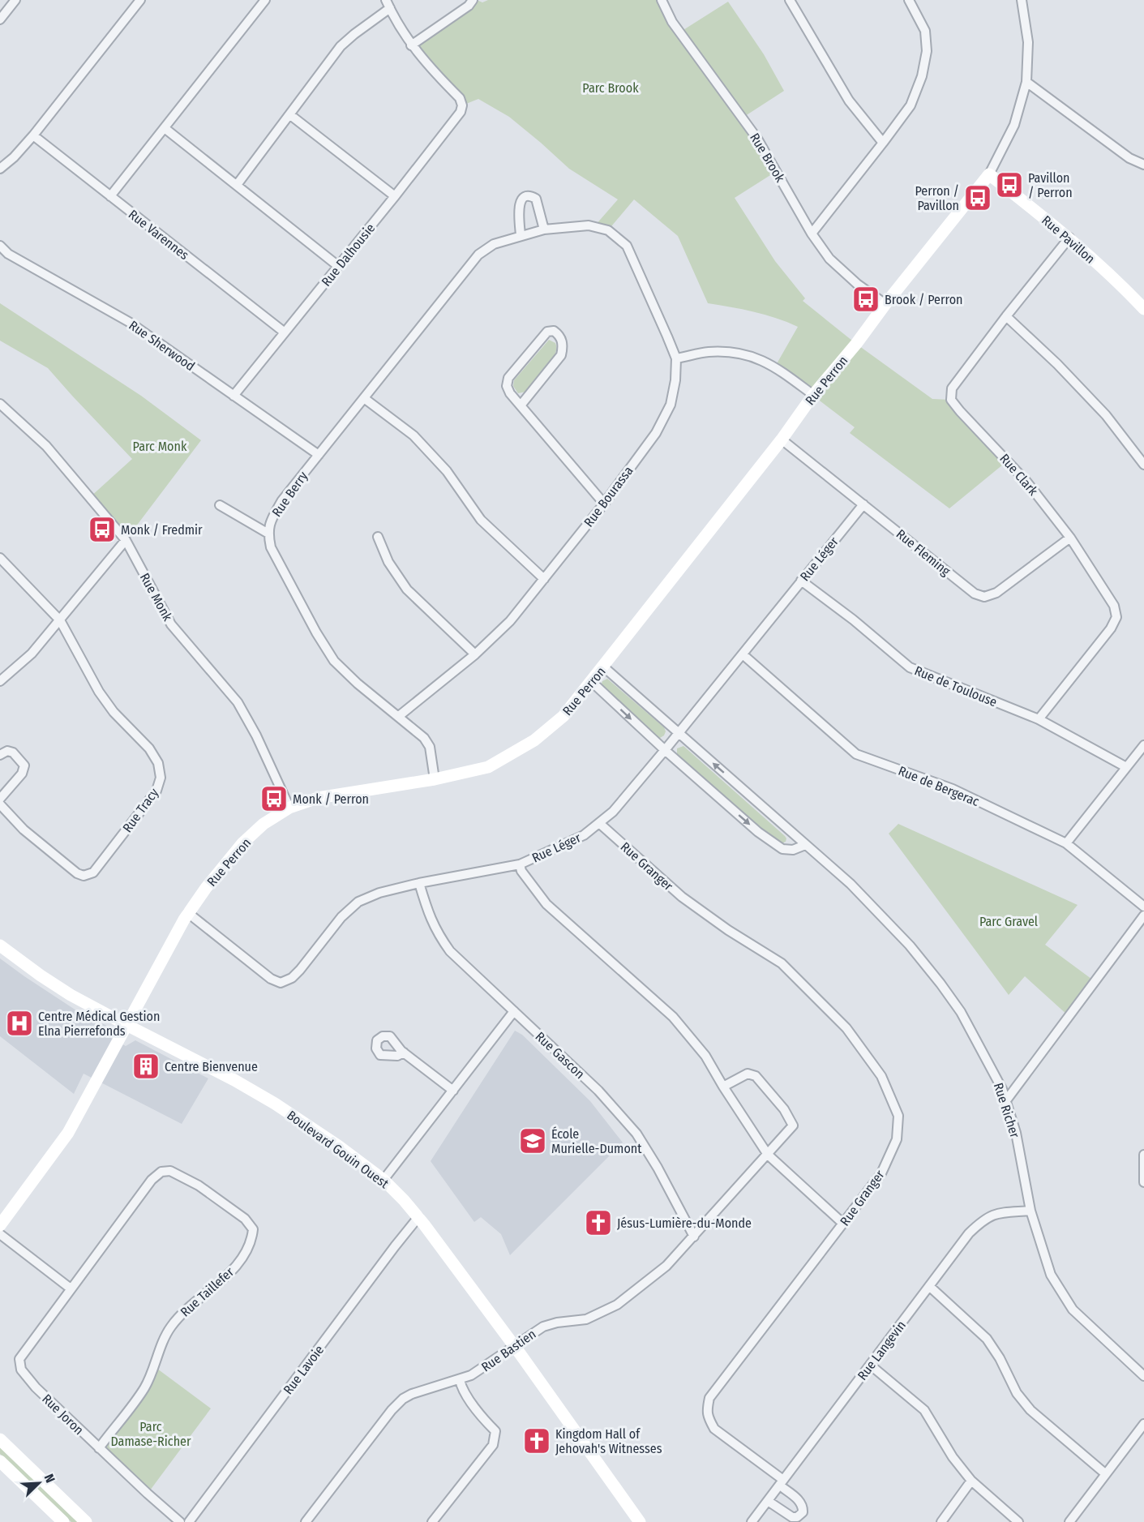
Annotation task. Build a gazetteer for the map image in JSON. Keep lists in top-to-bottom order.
{
  "streets": {
    "street": [
      "Rue Brook",
      "Rue Varennes",
      "Rue Pavillon",
      "Rue Dalhousie",
      "Rue Sherwood",
      "Rue Perron",
      "Rue Clark",
      "Rue Berry",
      "Rue Bourassa",
      "Rue Fleming",
      "Rue Léger",
      "Rue Monk",
      "Rue de Toulouse",
      "Rue de Bergerac",
      "Rue Tracy",
      "Rue Granger",
      "Rue Gascon",
      "Rue Richer",
      "Boulevard Gouin Ouest",
      "Rue Taillefer",
      "Rue Bastien",
      "Rue Langevin",
      "Rue Lavoie",
      "Rue Joron"
    ]
  },
  "crossings": [
    ["Rue Brook", "Rue Perron"],
    ["Rue Varennes", "Rue Dalhousie"],
    ["Rue Pavillon", "Rue Perron"],
    ["Rue Pavillon", "Rue Clark"],
    ["Rue Dalhousie", "Rue Sherwood"],
    ["Rue Sherwood", "Rue Berry"],
    ["Rue Perron", "Rue Berry"],
    ["Rue Perron", "Rue Fleming"],
    ["Rue Perron", "Rue Léger"],
    ["Rue Perron", "Rue Monk"],
    ["Rue Perron", "Rue Richer"],
    ["Rue Perron", "Boulevard Gouin Ouest"],
    ["Rue Clark", "Rue Fleming"],
    ["Rue Clark", "Rue de Toulouse"],
    ["Rue Berry", "Rue Bourassa"],
    ["Rue Fleming", "Rue Léger"],
    ["Rue Léger", "Rue de Toulouse"],
    ["Rue Léger", "Rue de Bergerac"],
    ["Rue Léger", "Rue Granger"],
    ["Rue Léger", "Rue Gascon"],
    ["Rue Léger", "Rue Richer"],
    ["Rue Granger", "Rue Langevin"],
    ["Rue Gascon", "Rue Bastien"],
    ["Rue Richer", "Rue Langevin"],
    ["Boulevard Gouin Ouest", "Rue Bastien"],
    ["Boulevard Gouin Ouest", "Rue Lavoie"],
    ["Rue Taillefer", "Rue Joron"]
  ],
  "parks": [
    "Parc Brook",
    "Parc Monk",
    "Parc Gravel",
    "Parc Damase-Richer"
  ],
  "places": {
    "bus stop": [
      "Pavillon / Perron",
      "Perron / Pavillon",
      "Brook / Perron",
      "Monk / Fredmir",
      "Monk / Perron"
    ],
    "hospital": ["Centre Médical Gestion Elna Pierrefonds"],
    "building": ["Centre Bienvenue"],
    "school or university": ["École Murielle-Dumont"],
    "church": ["Jésus-Lumière-du-Monde", "Kingdom Hall of Jehovah's Witnesses"]
  },
  "north": "top right"
}
